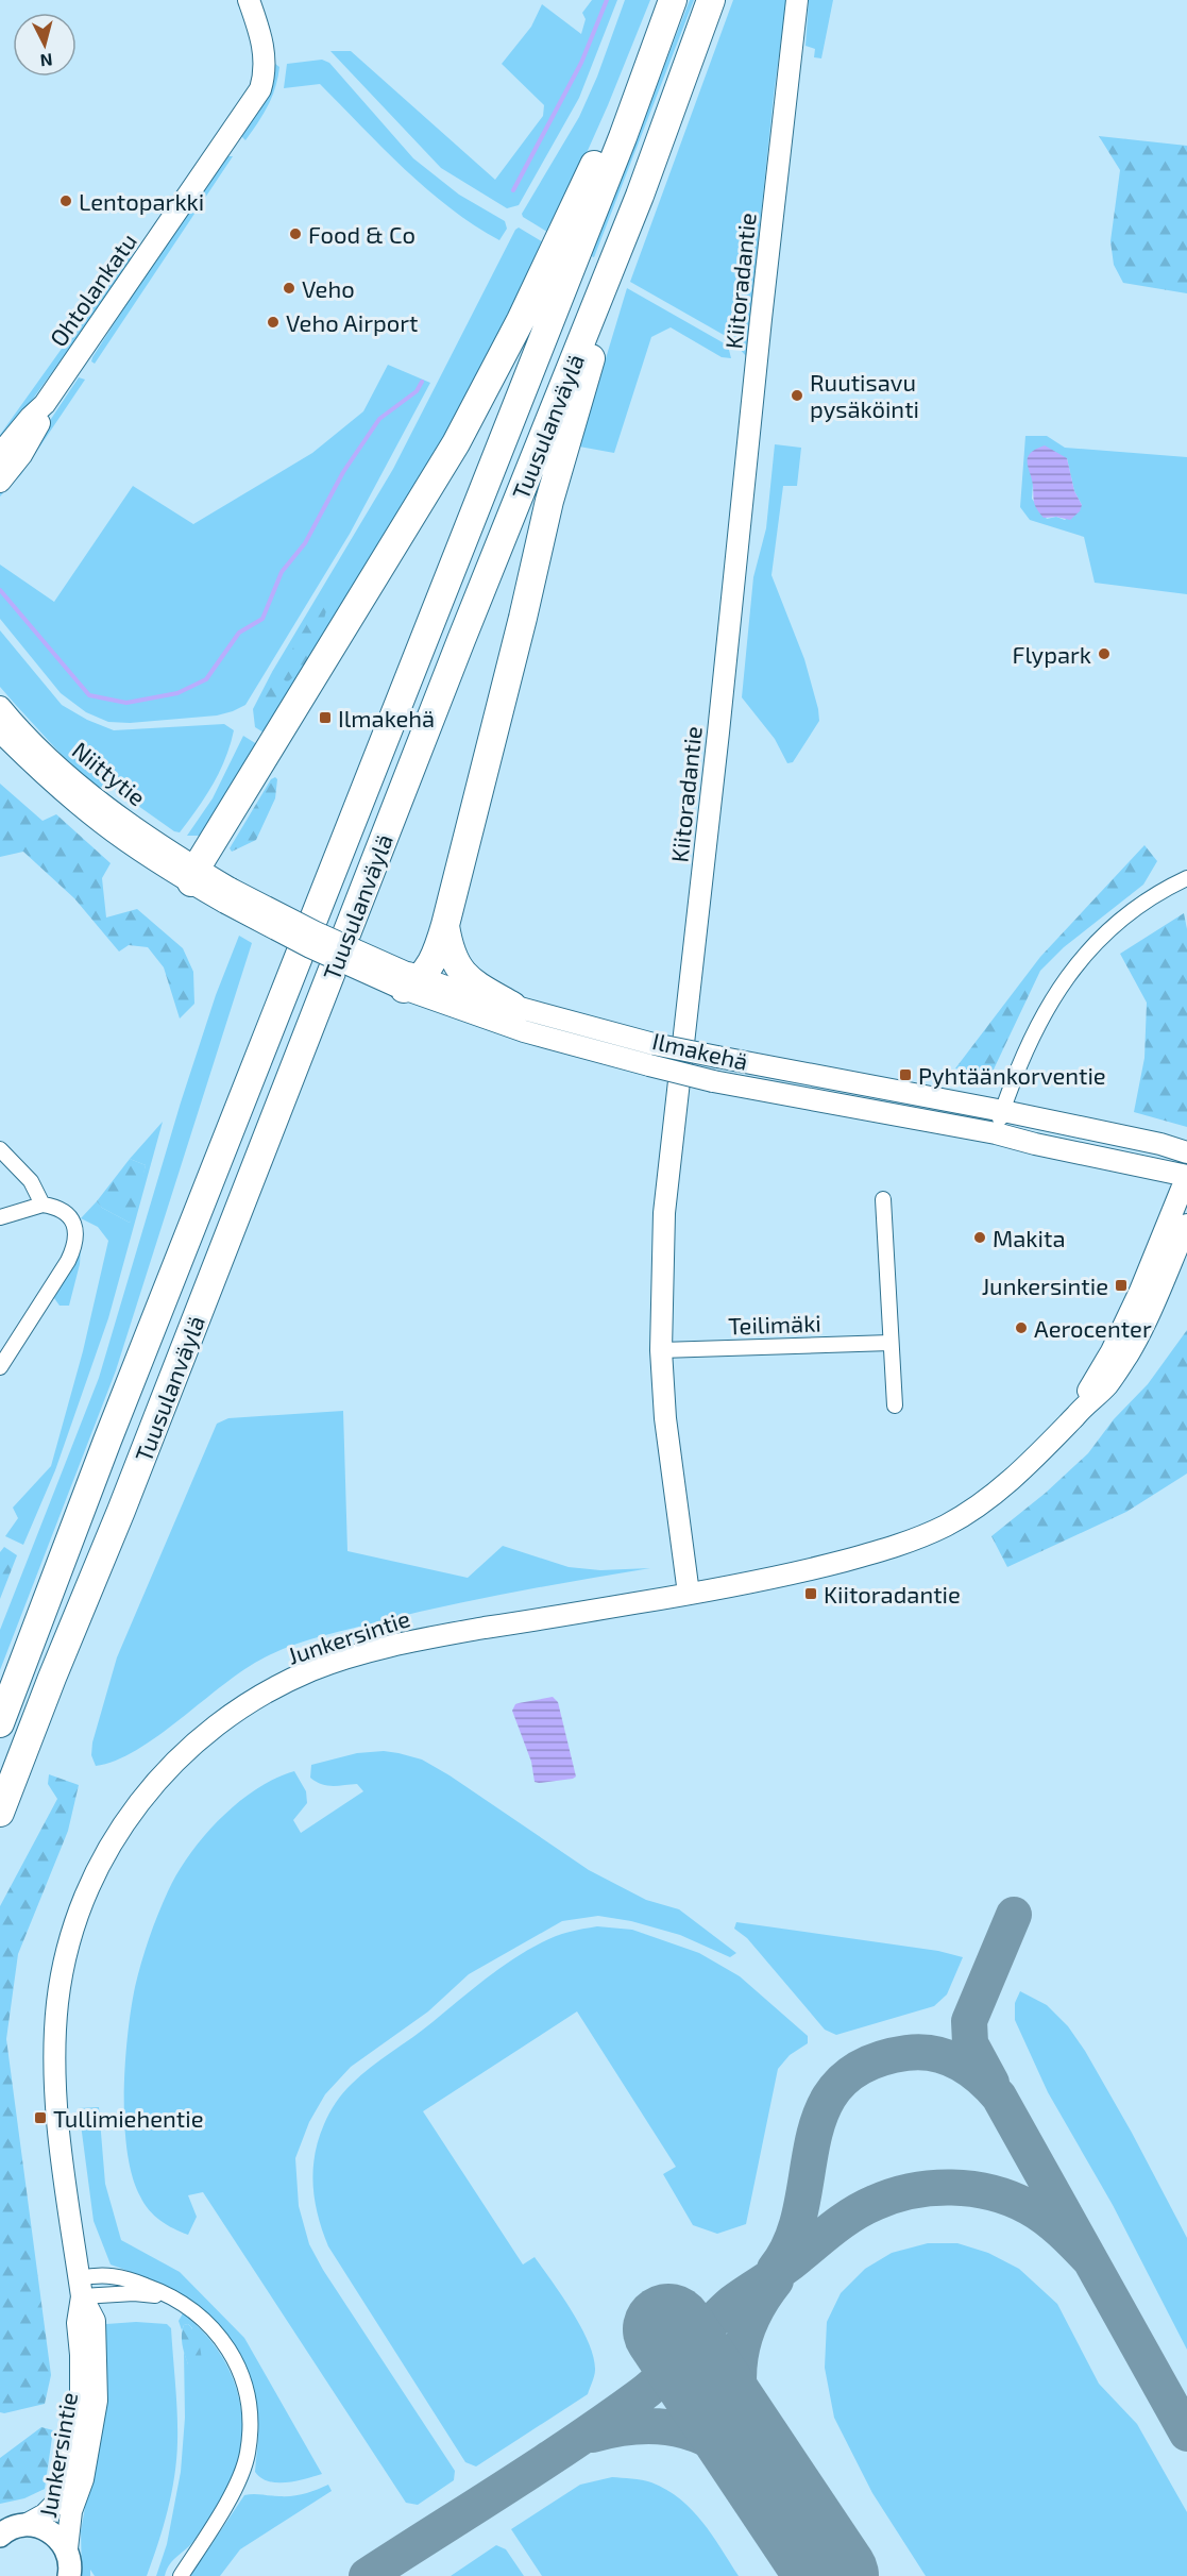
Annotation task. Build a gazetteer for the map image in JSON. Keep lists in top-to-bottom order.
{
  "streets": {
    "highway": ["Tuusulanväylä"],
    "main road": [
      "Kiitoradantie",
      "Ohtolankatu",
      "Niittytie",
      "Ilmakehä",
      "Junkersintie"
    ],
    "street": ["Teilimäki"]
  },
  "crossings": [
    ["Kiitoradantie", "Teilimäki"],
    ["Kiitoradantie", "Junkersintie"],
    ["Niittytie", "Ilmakehä"],
    ["Ilmakehä", "Junkersintie"]
  ],
  "places": {
    "other": [
      "Lentoparkki",
      "Food & Co",
      "Veho",
      "Veho Airport",
      "Ruutisavu pysäköinti",
      "Flypark",
      "Makita",
      "Aerocenter"
    ],
    "transit": [
      "Ilmakehä",
      "Pyhtäänkorventie",
      "Junkersintie",
      "Kiitoradantie",
      "Tullimiehentie"
    ]
  },
  "north": "bottom"
}
